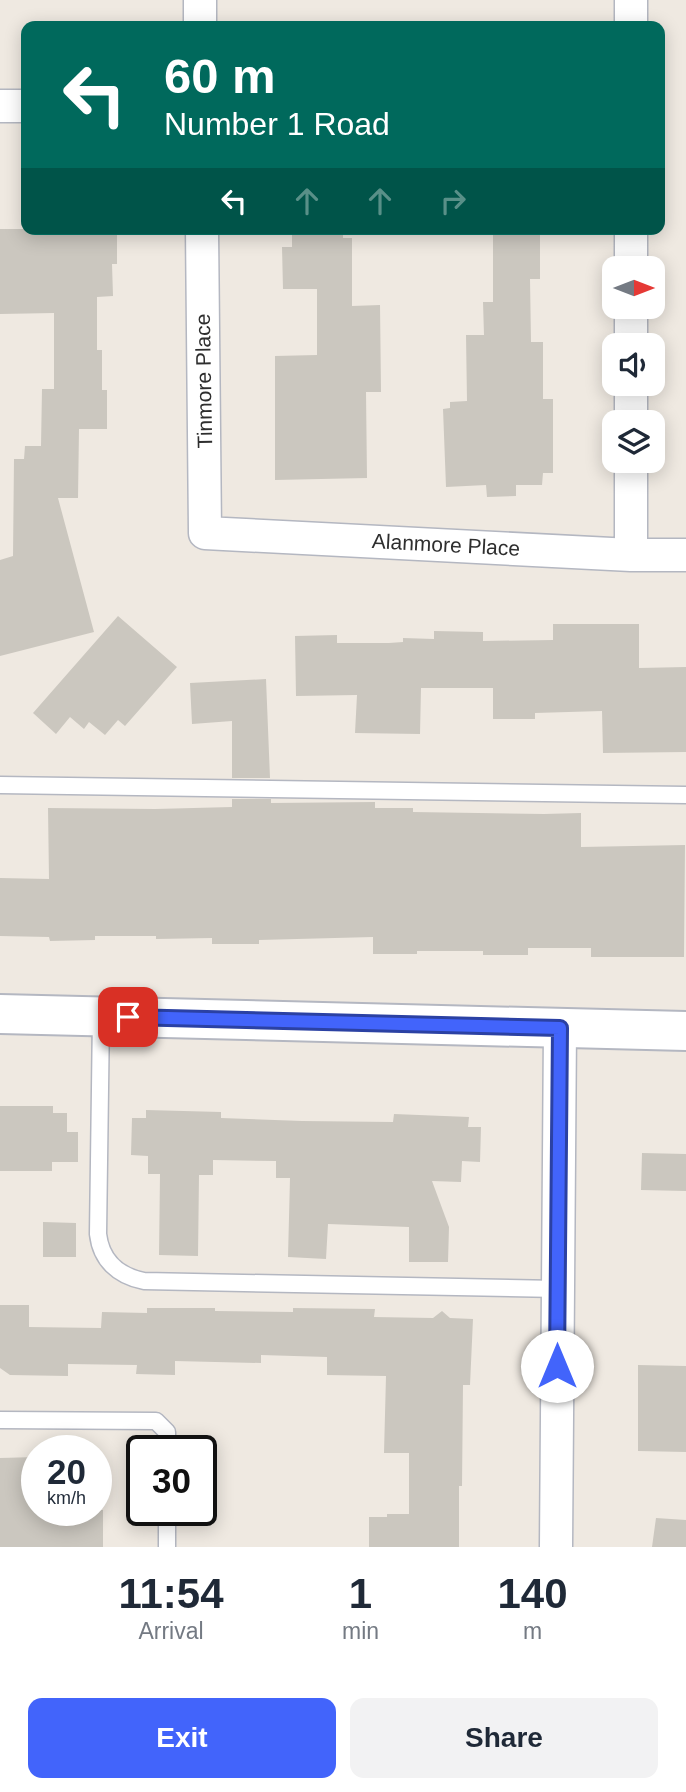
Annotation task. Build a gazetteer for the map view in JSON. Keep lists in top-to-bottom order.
{
  "streets": {
    "street": ["Tinmore Place", "Alanmore Place"]
  },
  "crossings": [
    ["Tinmore Place", "Alanmore Place"]
  ],
  "north": "right",
  "page": {
    "turn": ["60 m", "Number 1 Road"],
    "speed": "20 km/h",
    "limit": "30",
    "eta": [
      "11:54",
      "Arrival",
      "1",
      "min",
      "140",
      "m"
    ],
    "buttons": ["Exit", "Share"]
  }
}
